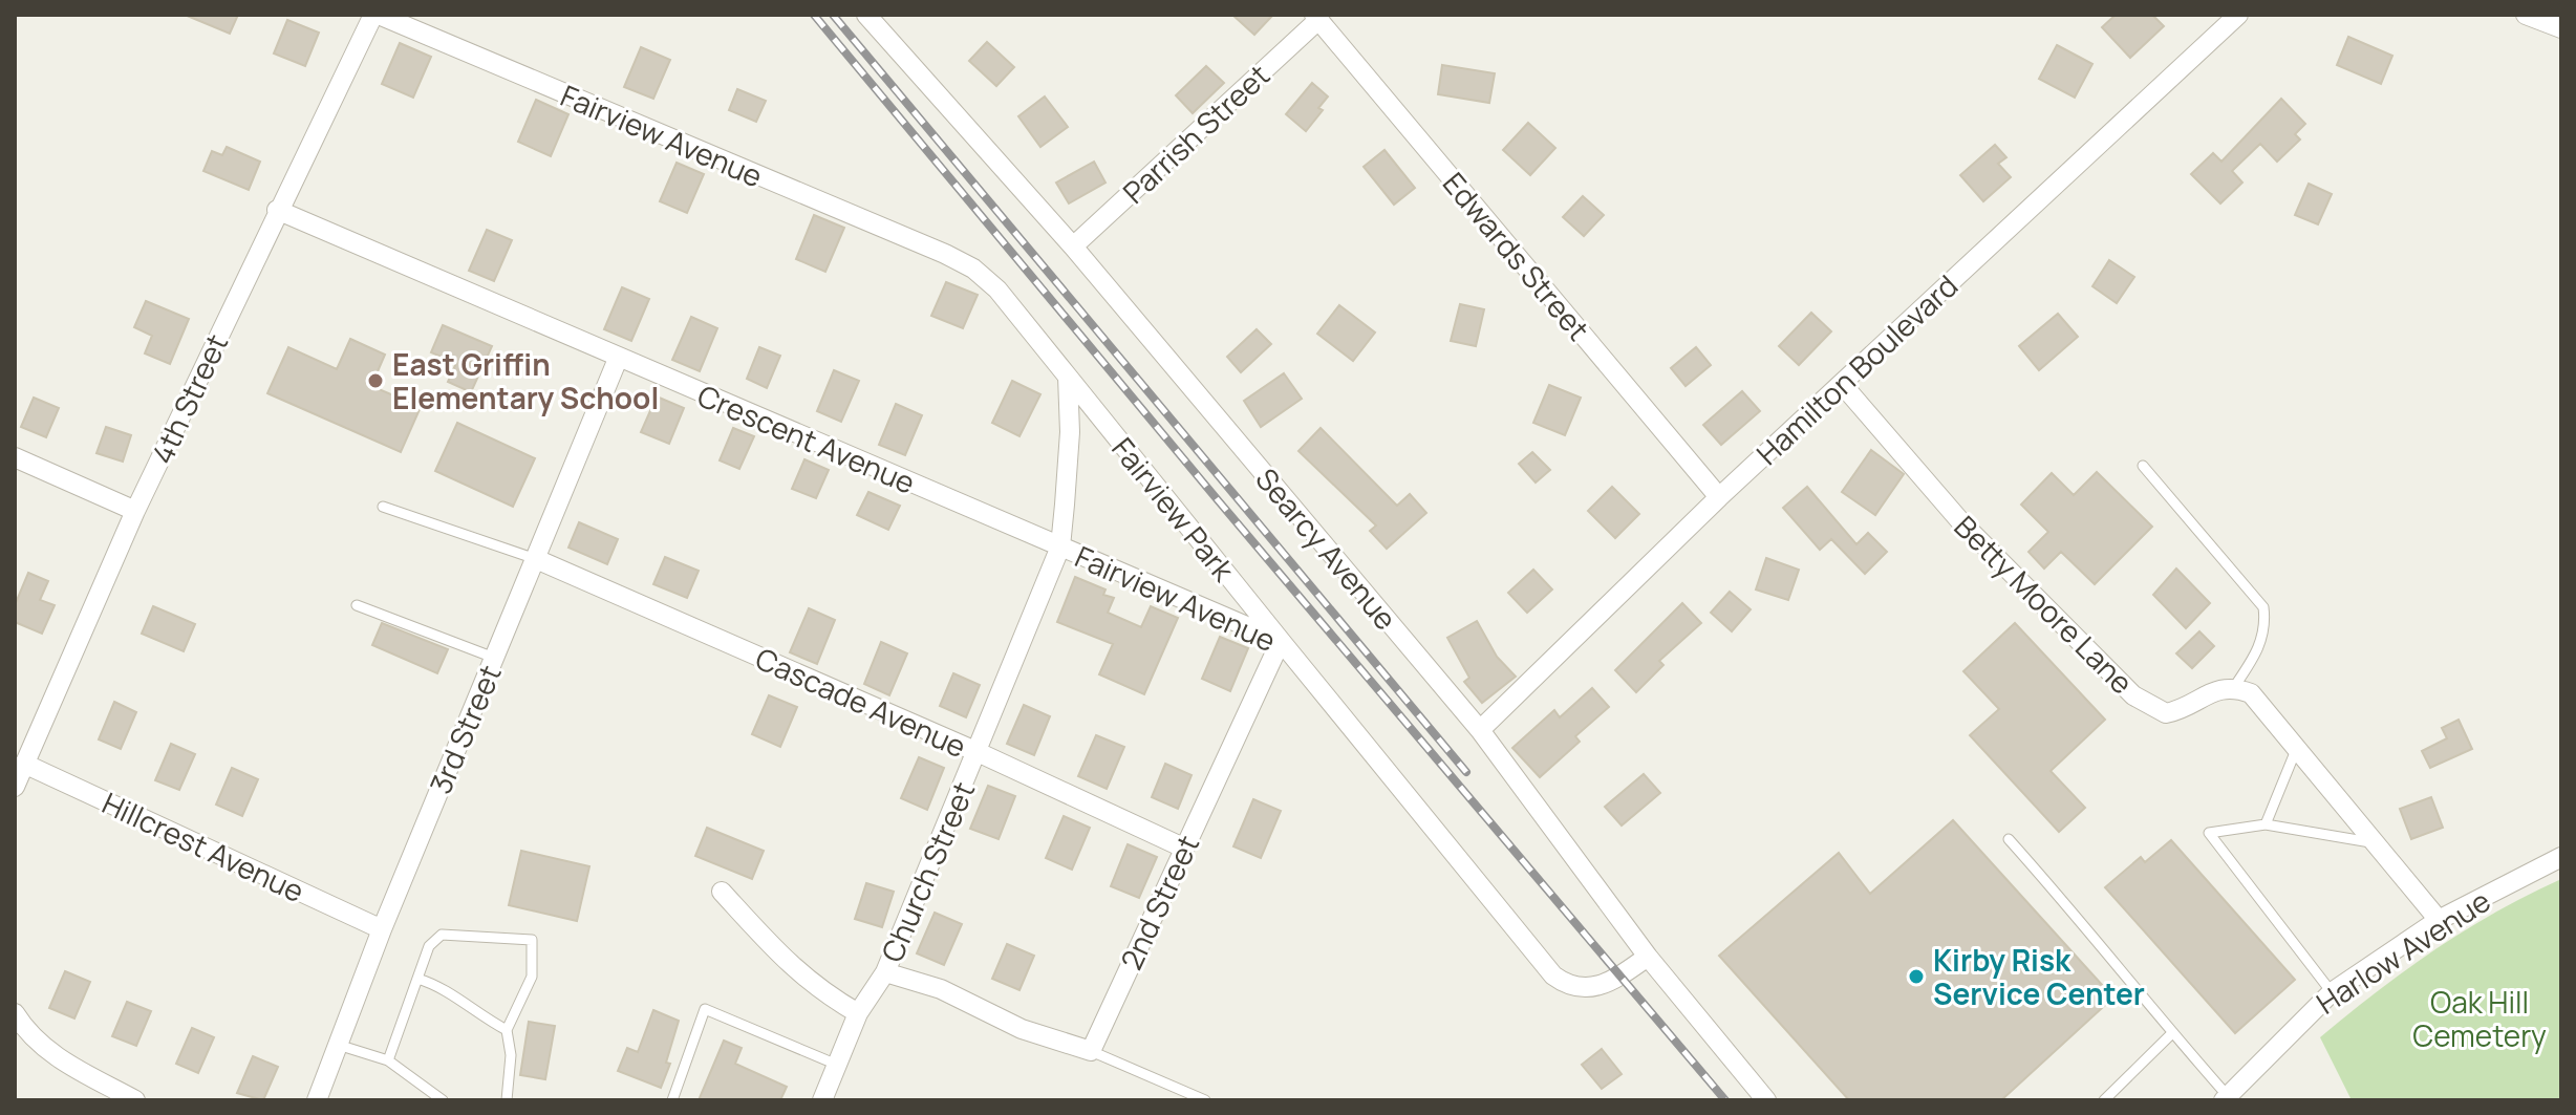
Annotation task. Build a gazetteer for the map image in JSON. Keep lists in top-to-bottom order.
{
  "streets": {
    "street": [
      "Parrish Street",
      "Fairview Avenue",
      "Edwards Street",
      "Hamilton Boulevard",
      "4th Street",
      "Crescent Avenue",
      "Fairview Park",
      "Searcy Avenue",
      "Betty Moore Lane",
      "Cascade Avenue",
      "3rd Street",
      "Hillcrest Avenue",
      "Church Street",
      "2nd Street",
      "Harlow Avenue"
    ]
  },
  "crossings": [
    ["Parrish Street", "Edwards Street"],
    ["Parrish Street", "Searcy Avenue"],
    ["Fairview Avenue", "4th Street"],
    ["Fairview Avenue", "Crescent Avenue"],
    ["Fairview Avenue", "Fairview Park"],
    ["Fairview Avenue", "Searcy Avenue"],
    ["Fairview Avenue", "Church Street"],
    ["Fairview Avenue", "2nd Street"],
    ["Edwards Street", "Hamilton Boulevard"],
    ["Hamilton Boulevard", "Searcy Avenue"],
    ["Hamilton Boulevard", "Betty Moore Lane"],
    ["4th Street", "Crescent Avenue"],
    ["4th Street", "Hillcrest Avenue"],
    ["Crescent Avenue", "3rd Street"],
    ["Crescent Avenue", "Church Street"],
    ["Fairview Park", "2nd Street"],
    ["Cascade Avenue", "3rd Street"],
    ["Cascade Avenue", "Church Street"],
    ["Cascade Avenue", "2nd Street"],
    ["3rd Street", "Hillcrest Avenue"]
  ],
  "parks": ["Oak Hill Cemetery"],
  "places": ["East Griffin Elementary School", "Kirby Risk Service Center"]
}
